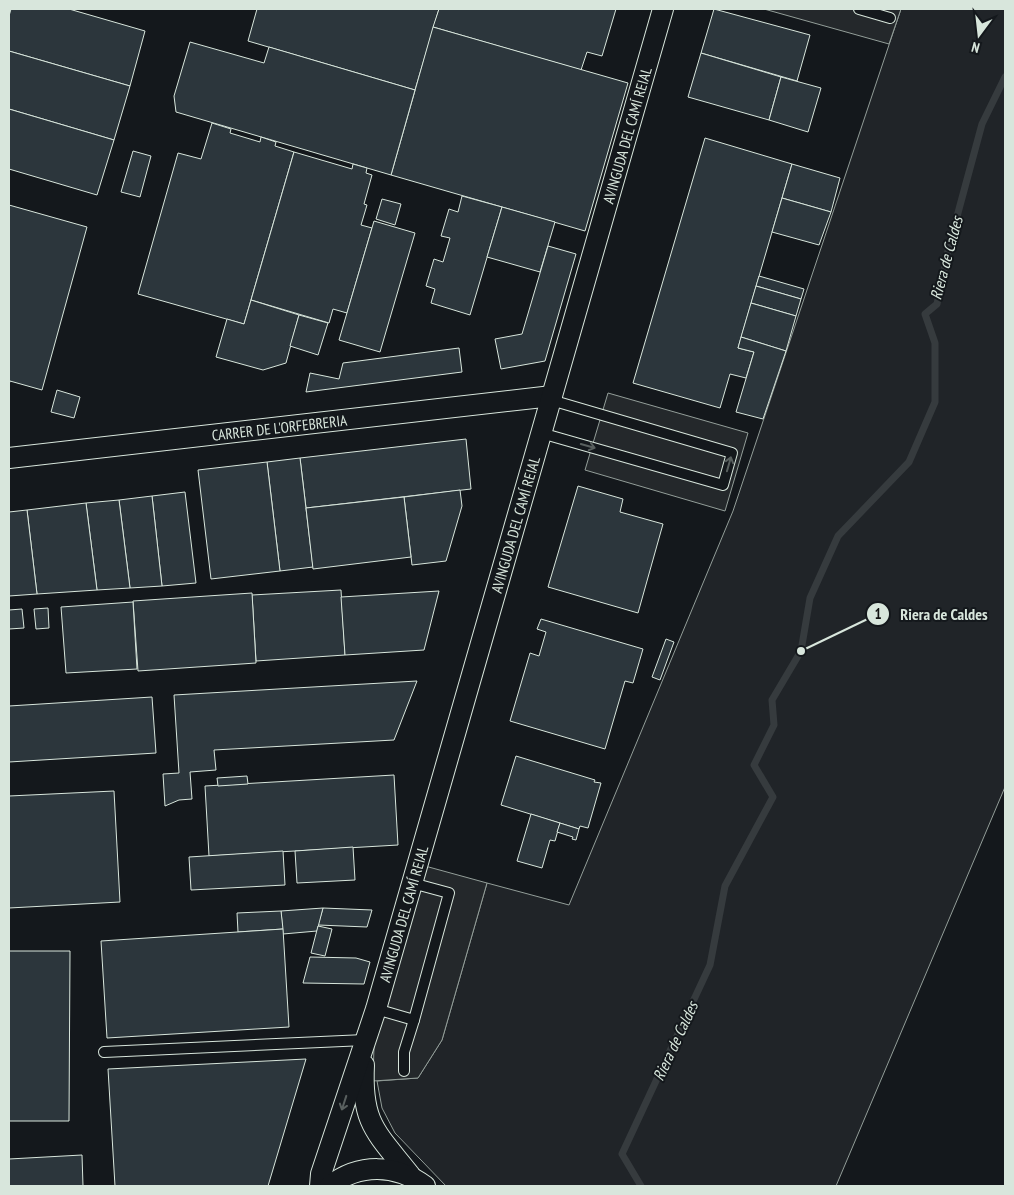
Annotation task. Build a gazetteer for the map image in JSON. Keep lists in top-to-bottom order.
{
  "streets": {
    "street": ["AVINGUDA DEL CAMÍ REIAL", "CARRER DE L'ORFEBRERIA"]
  },
  "crossings": [
    ["AVINGUDA DEL CAMÍ REIAL", "CARRER DE L'ORFEBRERIA"]
  ],
  "water": ["Riera de Caldes"],
  "places": ["Riera de Caldes"],
  "north": "bottom"
}
